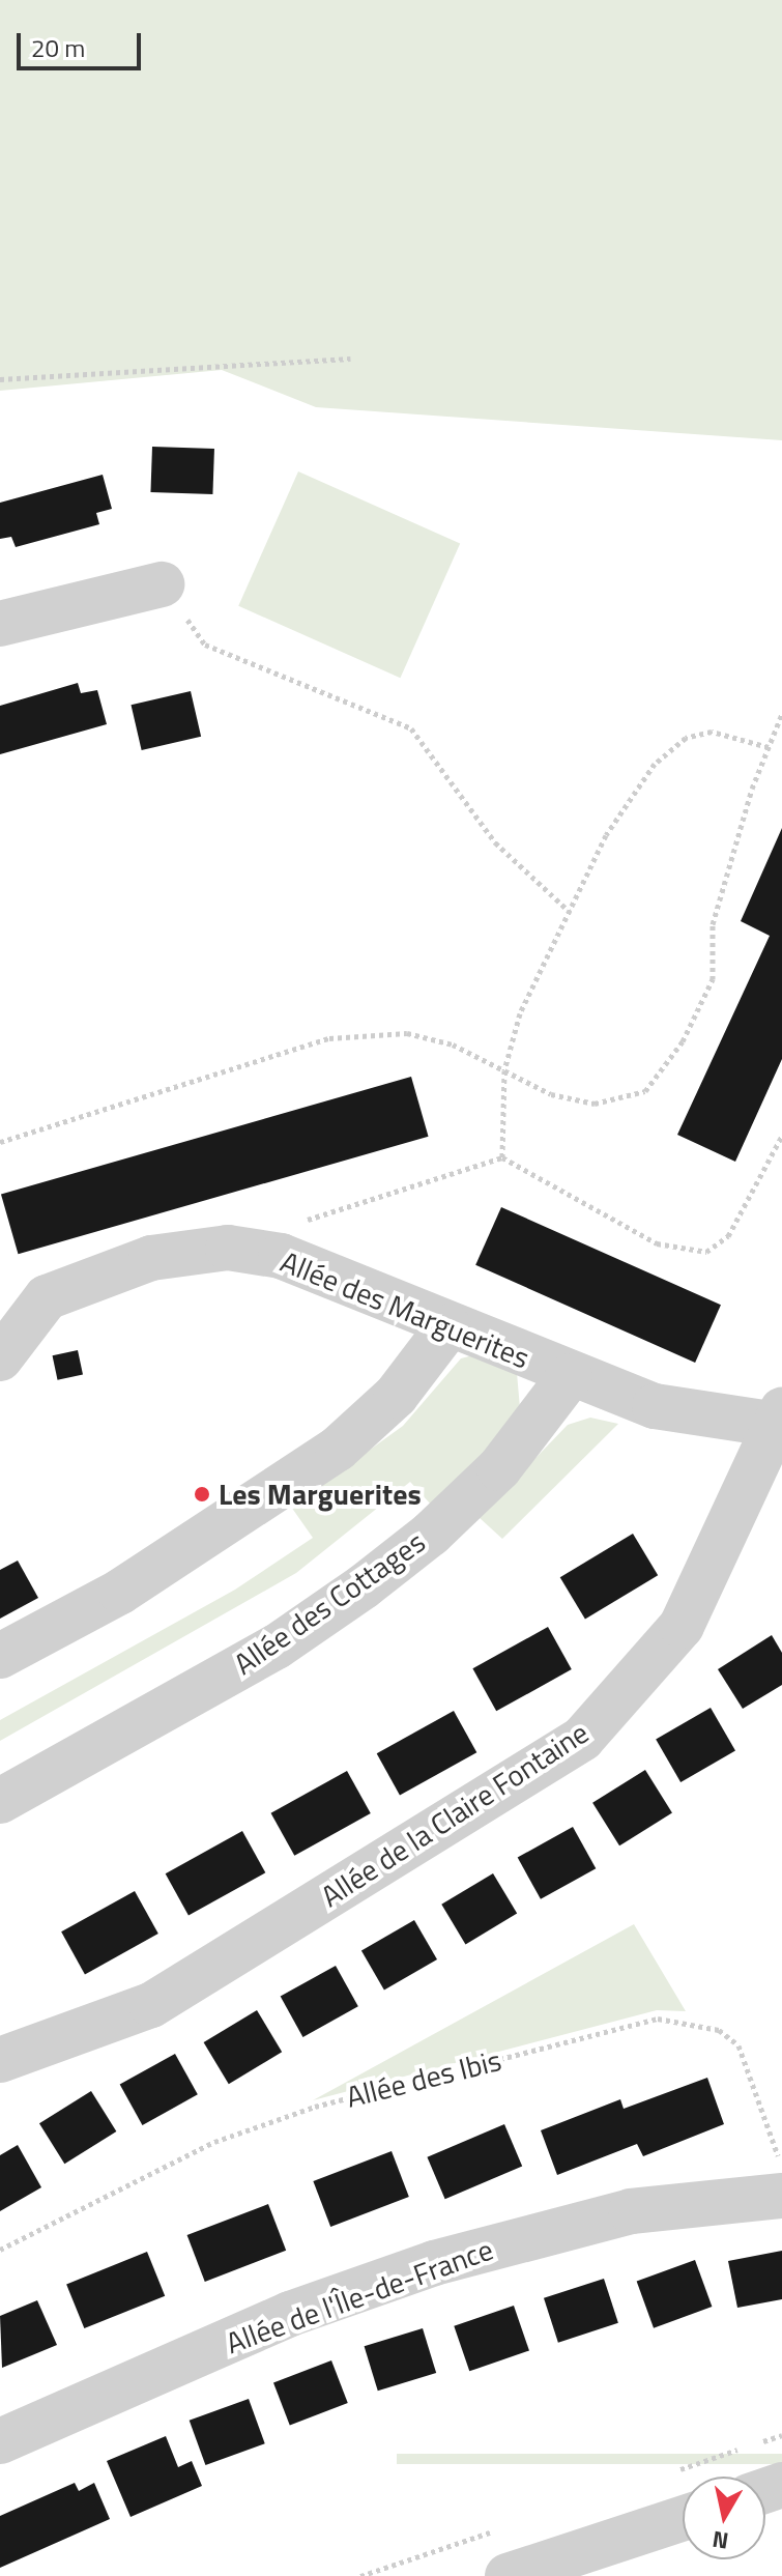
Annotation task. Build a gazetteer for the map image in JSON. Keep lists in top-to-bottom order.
{
  "streets": {
    "street": [
      "Allée des Marguerites",
      "Allée des Cottages",
      "Allée de la Claire Fontaine",
      "Allée de l'Île-de-France"
    ],
    "path": ["Allée des Ibis"]
  },
  "crossings": [
    ["Allée des Marguerites", "Allée des Cottages"],
    ["Allée des Marguerites", "Allée de la Claire Fontaine"]
  ],
  "places": ["Les Marguerites"],
  "scale_bar": "20 m",
  "north": "bottom"
}
